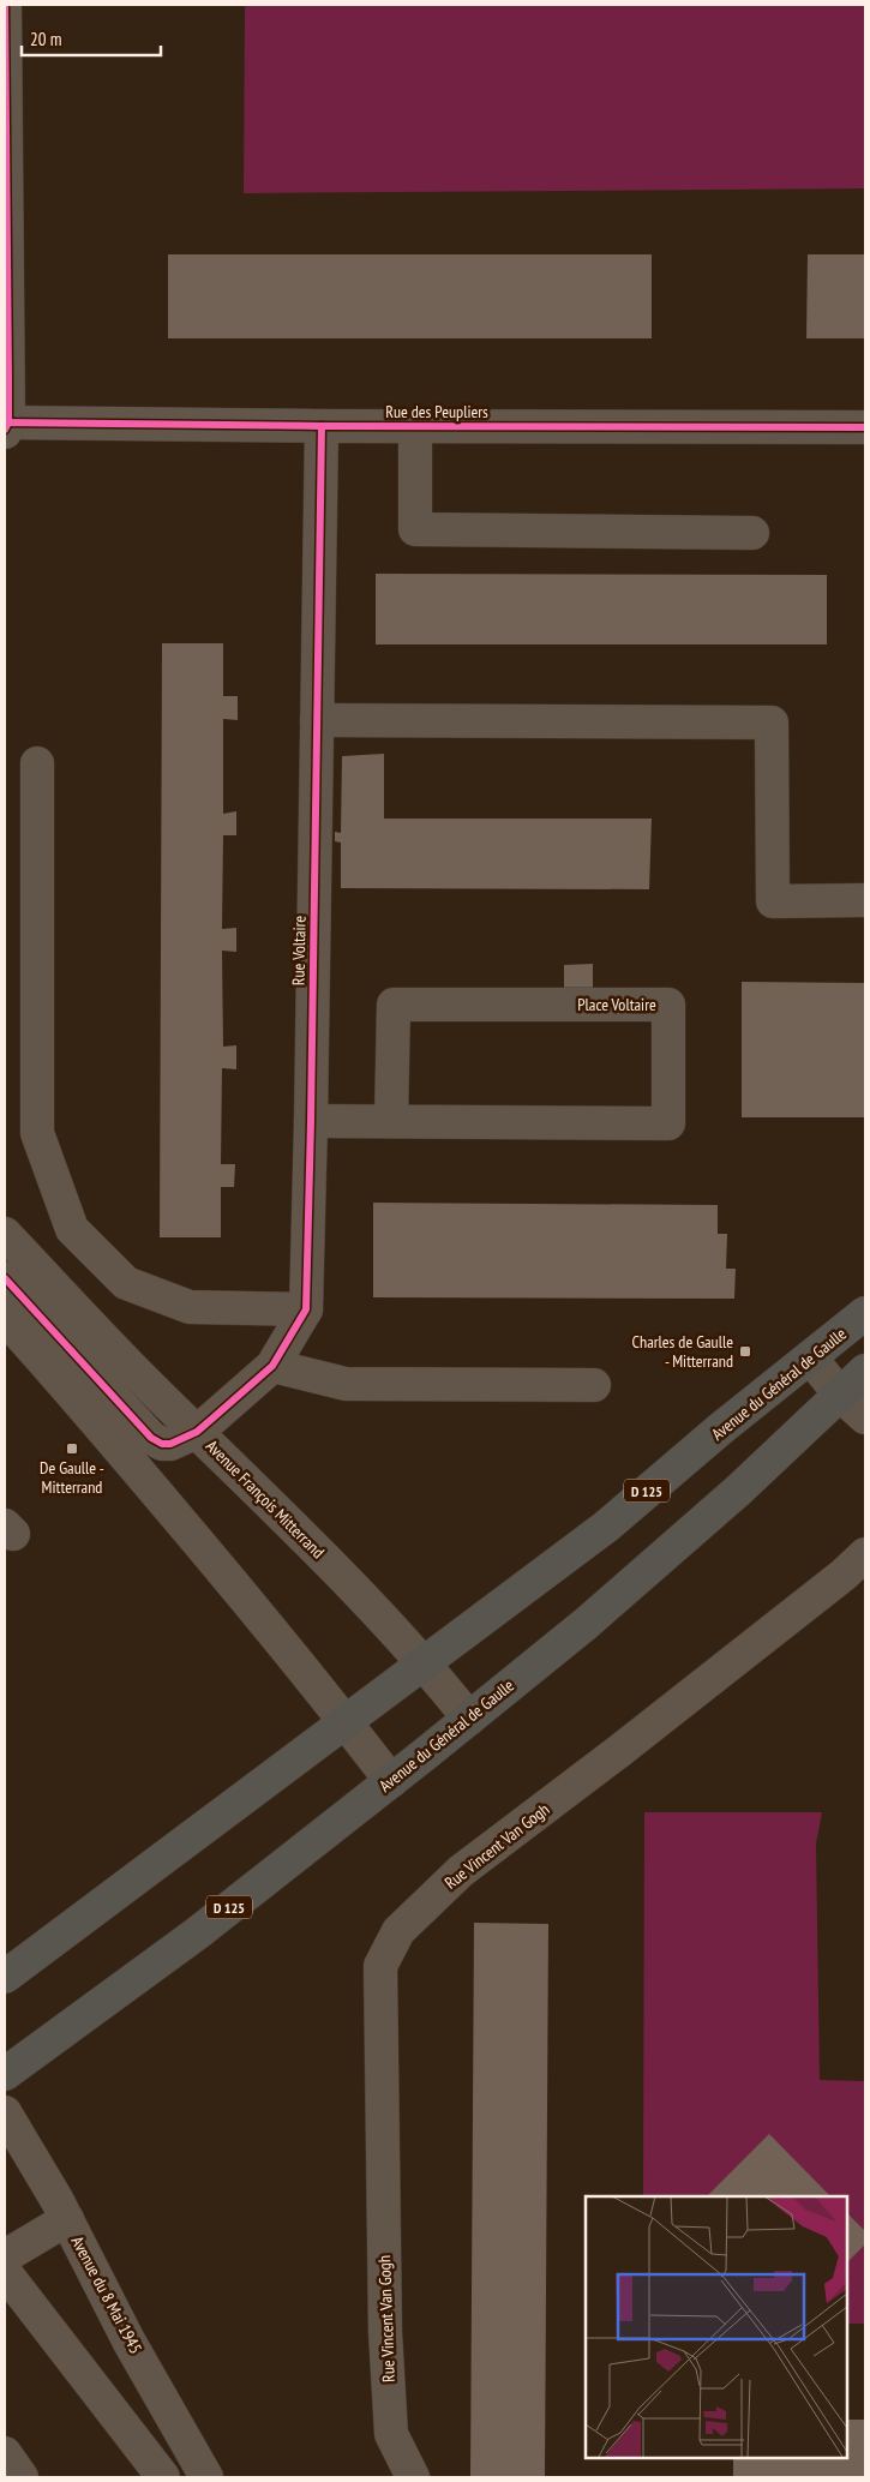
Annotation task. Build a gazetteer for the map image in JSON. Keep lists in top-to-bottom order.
{
  "streets": {
    "main road": ["Avenue du Général de Gaulle", "D 125"],
    "street": [
      "Rue des Peupliers",
      "Rue Voltaire",
      "Place Voltaire",
      "Avenue François Mitterrand",
      "Rue Vincent Van Gogh",
      "Avenue du 8 Mai 1945"
    ]
  },
  "crossings": [
    ["Rue des Peupliers", "Rue Voltaire"],
    ["Rue Voltaire", "Place Voltaire"],
    ["Rue Voltaire", "Avenue François Mitterrand"],
    ["Avenue du Général de Gaulle", "Avenue François Mitterrand"]
  ],
  "places": {
    "transit": ["Charles de Gaulle - Mitterrand", "De Gaulle - Mitterrand"]
  },
  "scale_bar": "20 m"
}
